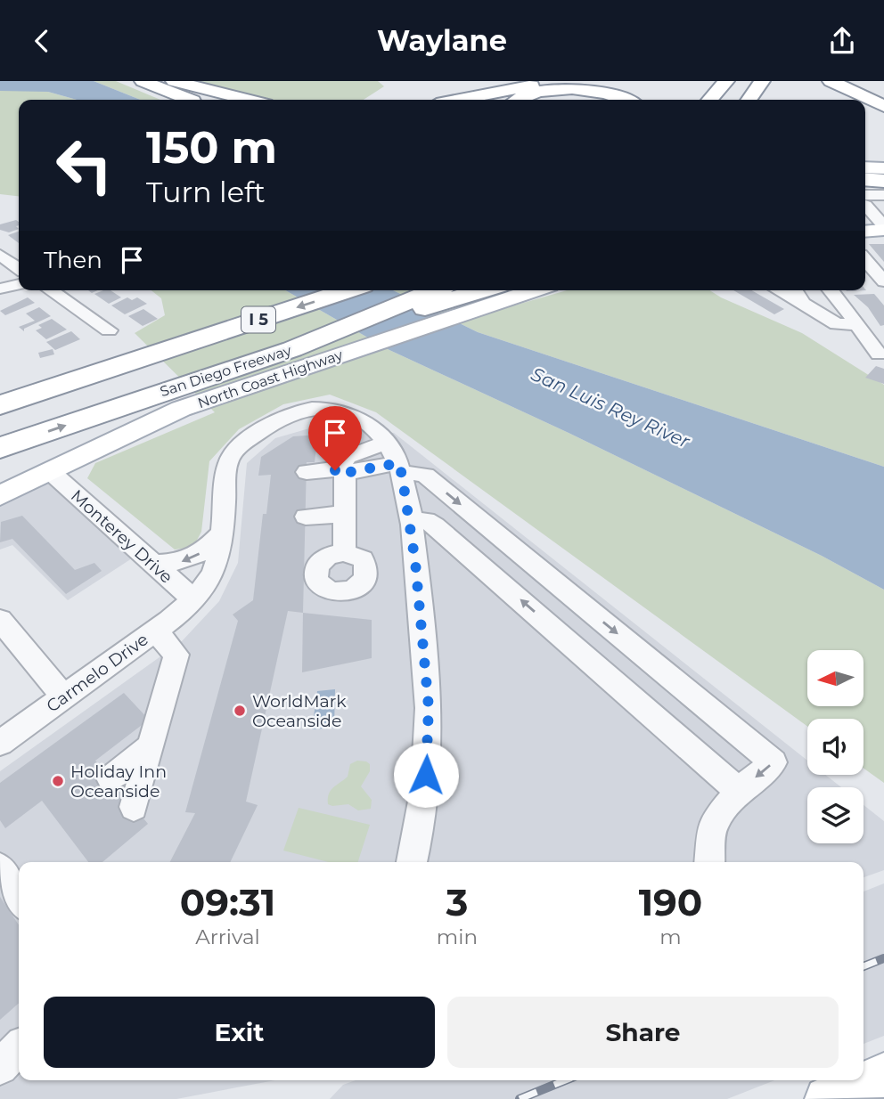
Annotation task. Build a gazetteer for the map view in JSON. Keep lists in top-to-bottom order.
{
  "streets": {
    "highway": ["I 5", "San Diego Freeway"],
    "main road": ["North Coast Highway"],
    "street": ["Monterey Drive", "Carmelo Drive"]
  },
  "crossings": [
    ["San Diego Freeway", "North Coast Highway"],
    ["North Coast Highway", "Monterey Drive"],
    ["Monterey Drive", "Carmelo Drive"]
  ],
  "water": ["San Luis Rey River"],
  "places": ["WorldMark Oceanside", "Holiday Inn Oceanside"],
  "north": "left",
  "page": {
    "header": "Waylane",
    "turn": ["150 m", "Turn left"],
    "then": "Then",
    "eta": [
      "09:31",
      "Arrival",
      "3",
      "min",
      "190",
      "m"
    ],
    "buttons": ["Exit", "Share"]
  }
}
